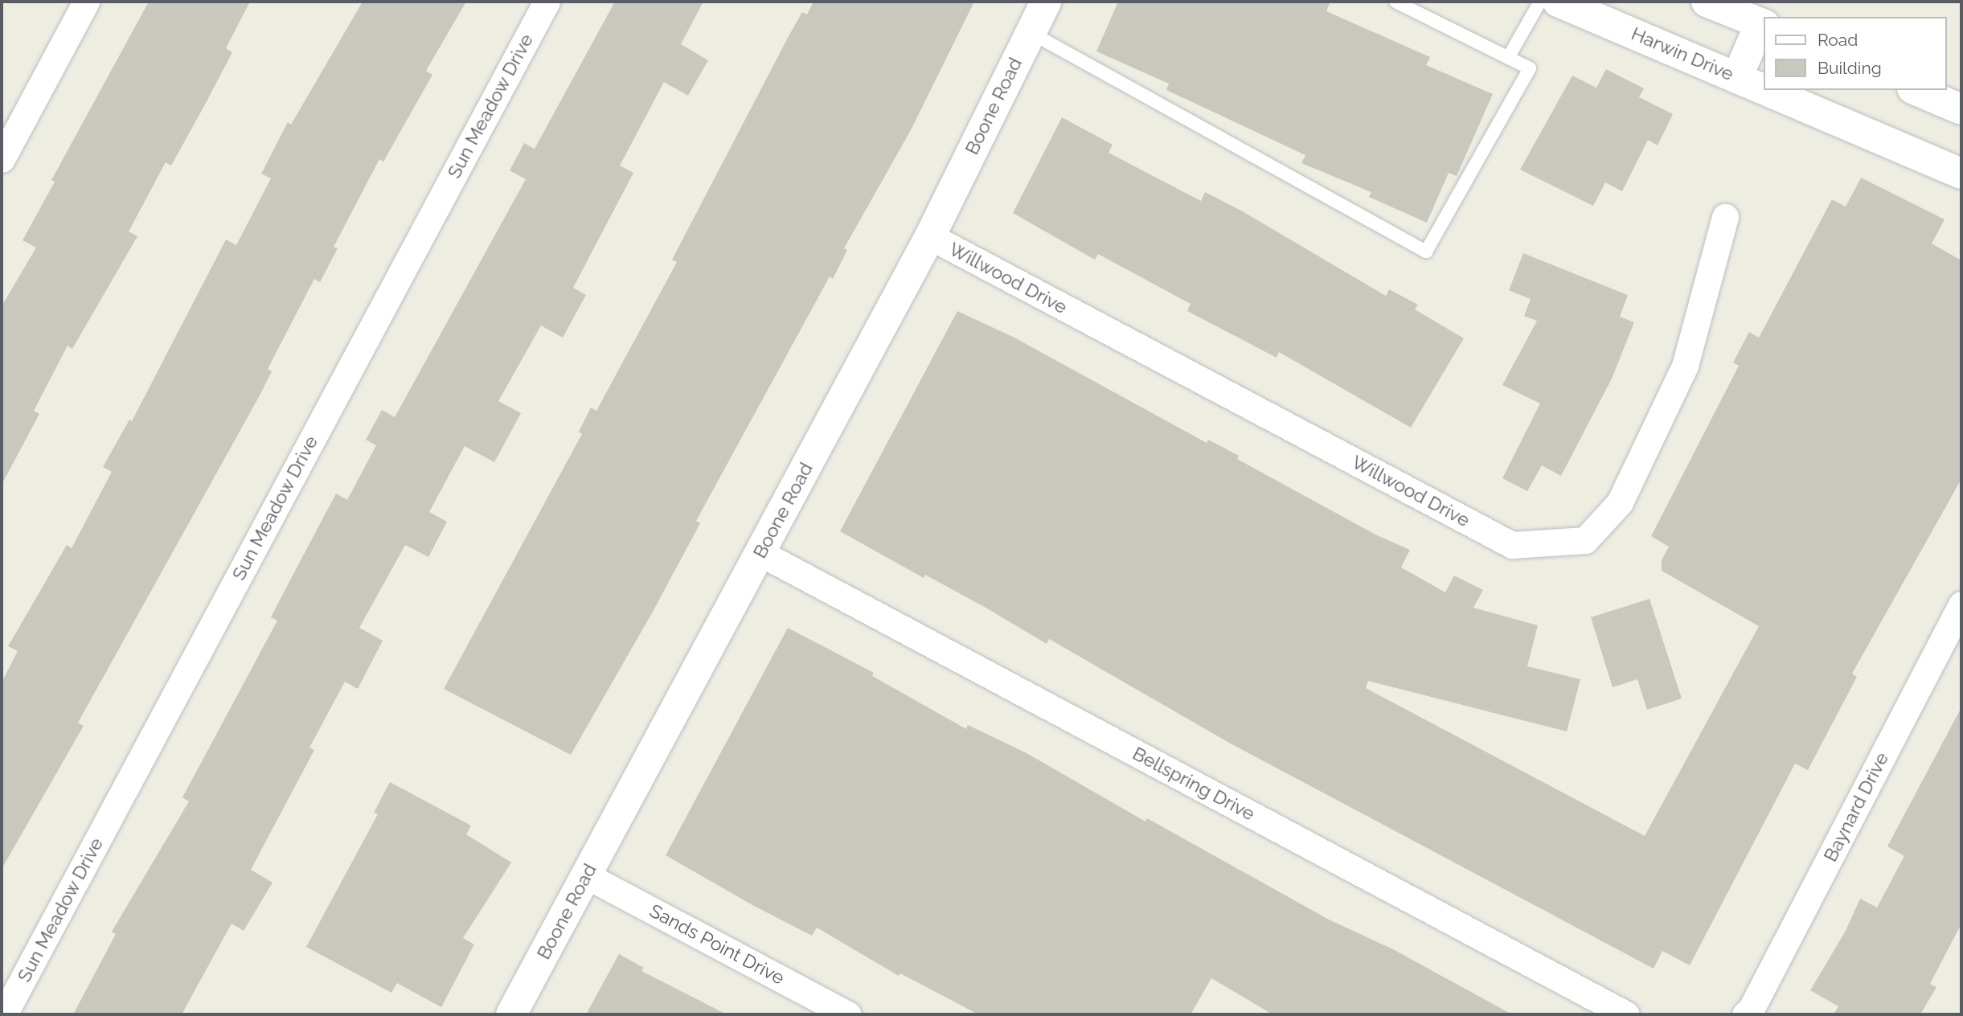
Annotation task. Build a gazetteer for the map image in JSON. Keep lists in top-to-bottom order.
{
  "streets": {
    "street": [
      "Harwin Drive",
      "Sun Meadow Drive",
      "Boone Road",
      "Willwood Drive",
      "Bellspring Drive",
      "Baynard Drive",
      "Sands Point Drive"
    ]
  },
  "crossings": [
    ["Boone Road", "Willwood Drive"],
    ["Boone Road", "Bellspring Drive"],
    ["Boone Road", "Sands Point Drive"]
  ],
  "legend": ["Road", "Building"]
}
